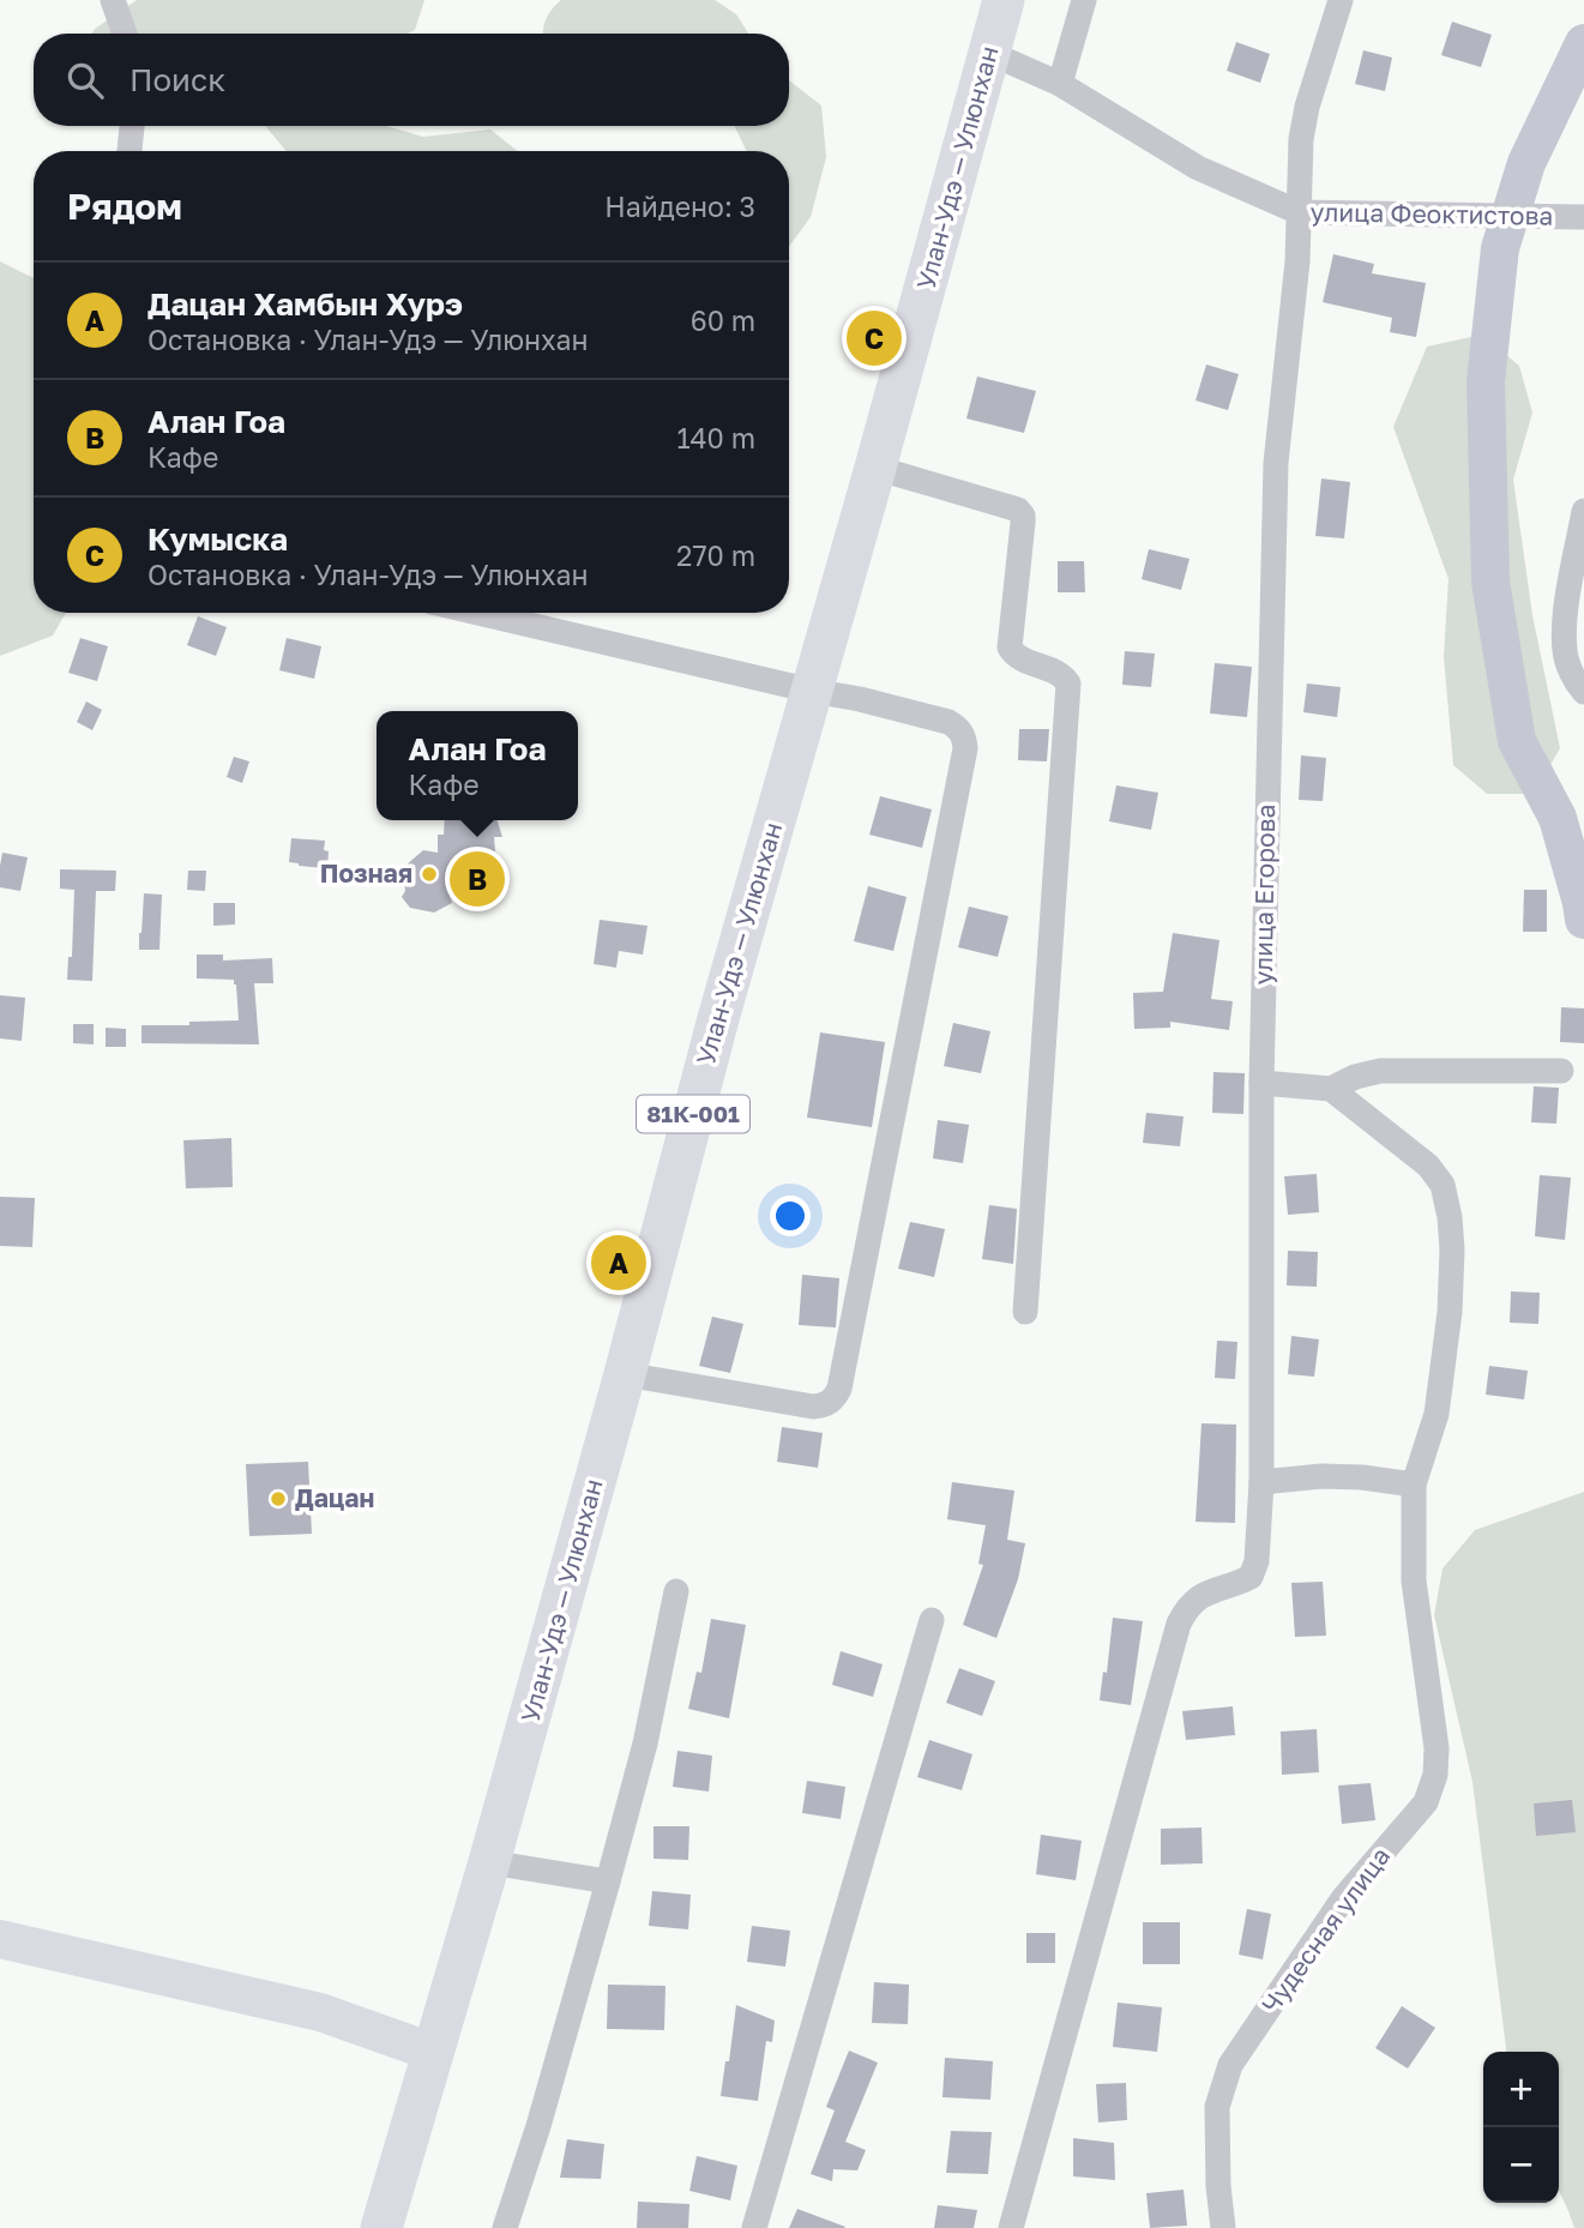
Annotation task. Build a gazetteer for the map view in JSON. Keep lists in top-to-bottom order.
{
  "streets": {
    "main road": ["Улан-Удэ — Улюнхан", "81К-001"],
    "street": ["улица Феоктистова", "улица Егорова", "Чудесная улица"]
  },
  "crossings": [
    ["Улан-Удэ — Улюнхан", "улица Феоктистова"],
    ["улица Феоктистова", "улица Егорова"]
  ],
  "places": ["Позная", "Дацан"],
  "page": {
    "search": "Поиск",
    "heading": ["Рядом", "Найдено: 3"],
    "list": [
      {
        "mark": "A",
        "name": "Дацан Хамбын Хурэ",
        "note": "Остановка · Улан-Удэ — Улюнхан",
        "value": "60 m"
      },
      {
        "mark": "B",
        "name": "Алан Гоа",
        "note": "Кафе",
        "value": "140 m"
      },
      {
        "mark": "C",
        "name": "Кумыска",
        "note": "Остановка · Улан-Удэ — Улюнхан",
        "value": "270 m"
      }
    ],
    "pins": ["C", "B", "A"],
    "popup": ["Алан Гоа", "Кафе"],
    "map_buttons": ["+", "−"]
  }
}
